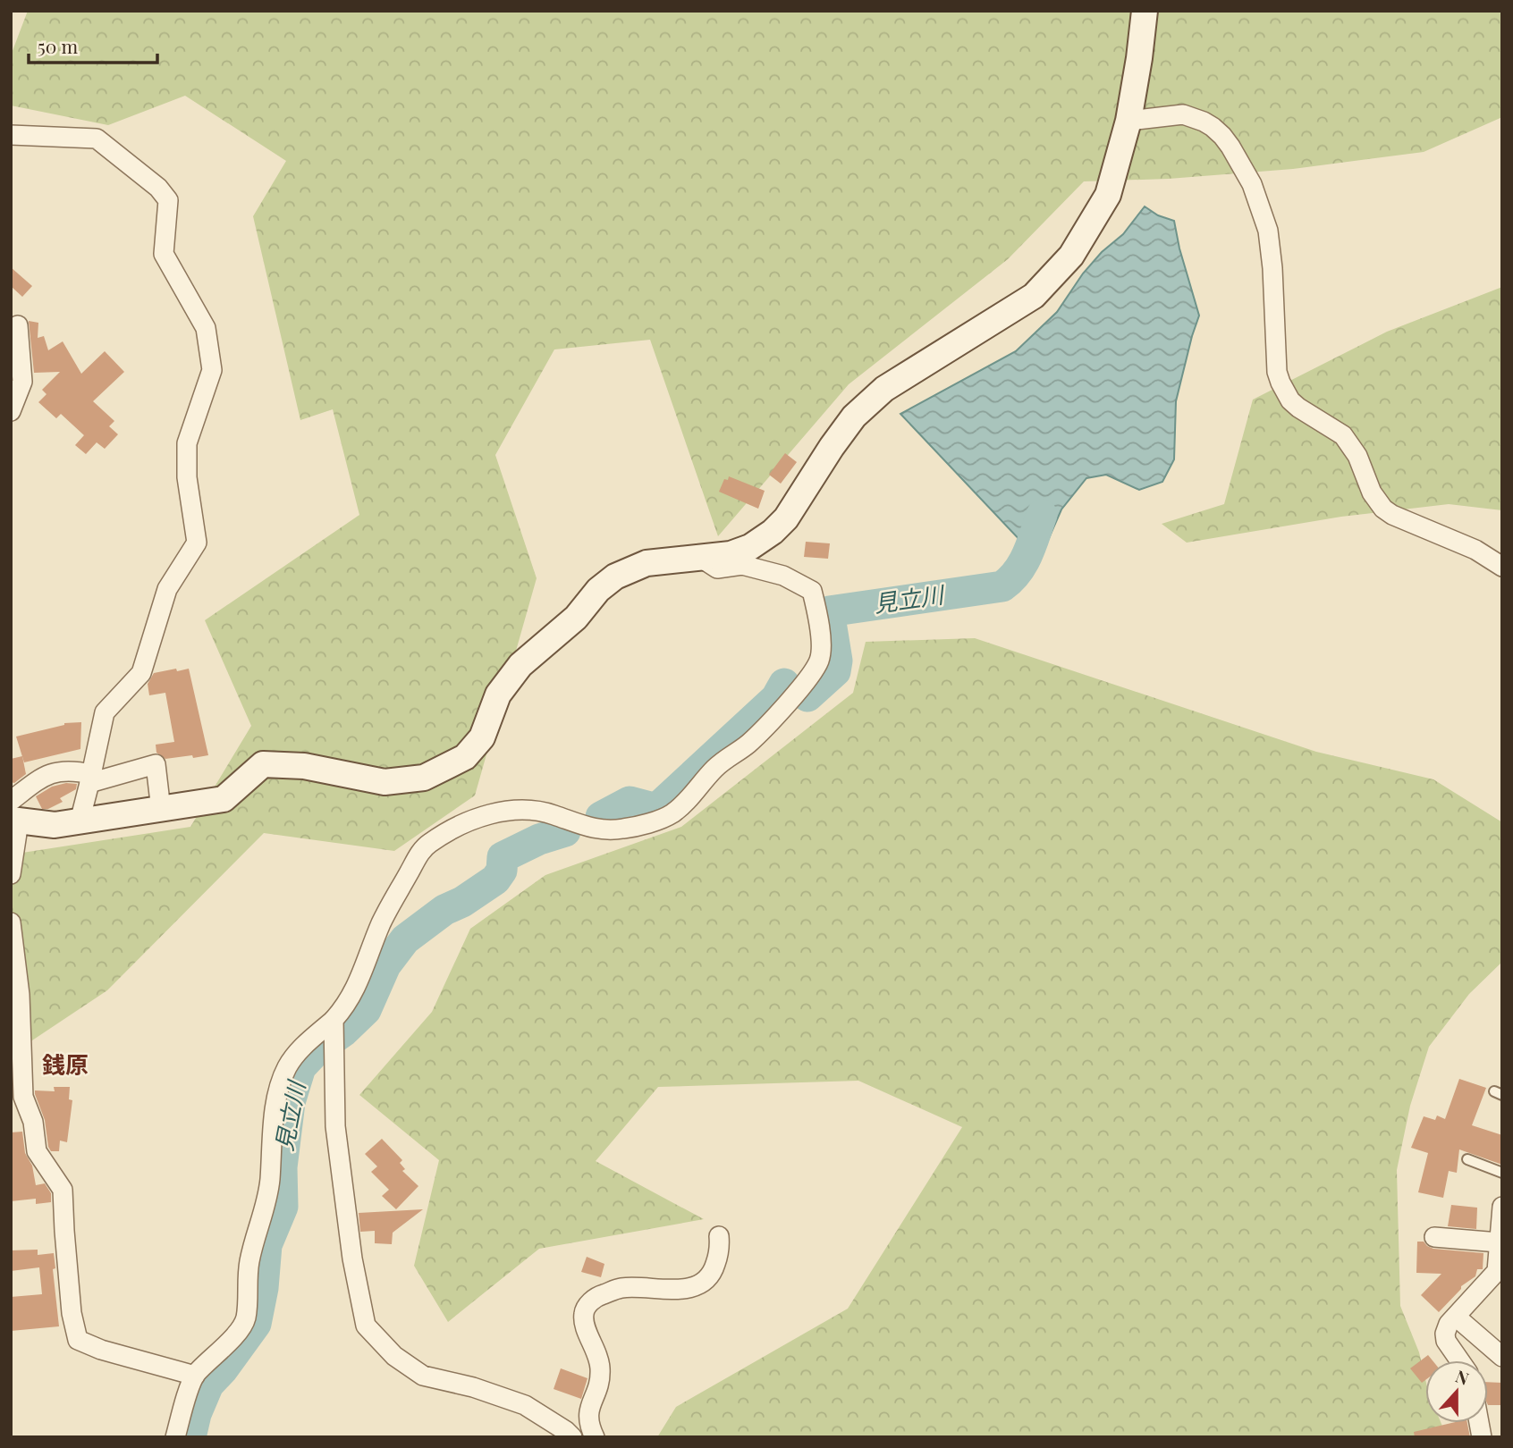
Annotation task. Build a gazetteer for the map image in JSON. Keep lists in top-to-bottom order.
{
  "districts": ["銭原"],
  "water": ["見立川"],
  "scale_bar": "50 m",
  "north": "top"
}
